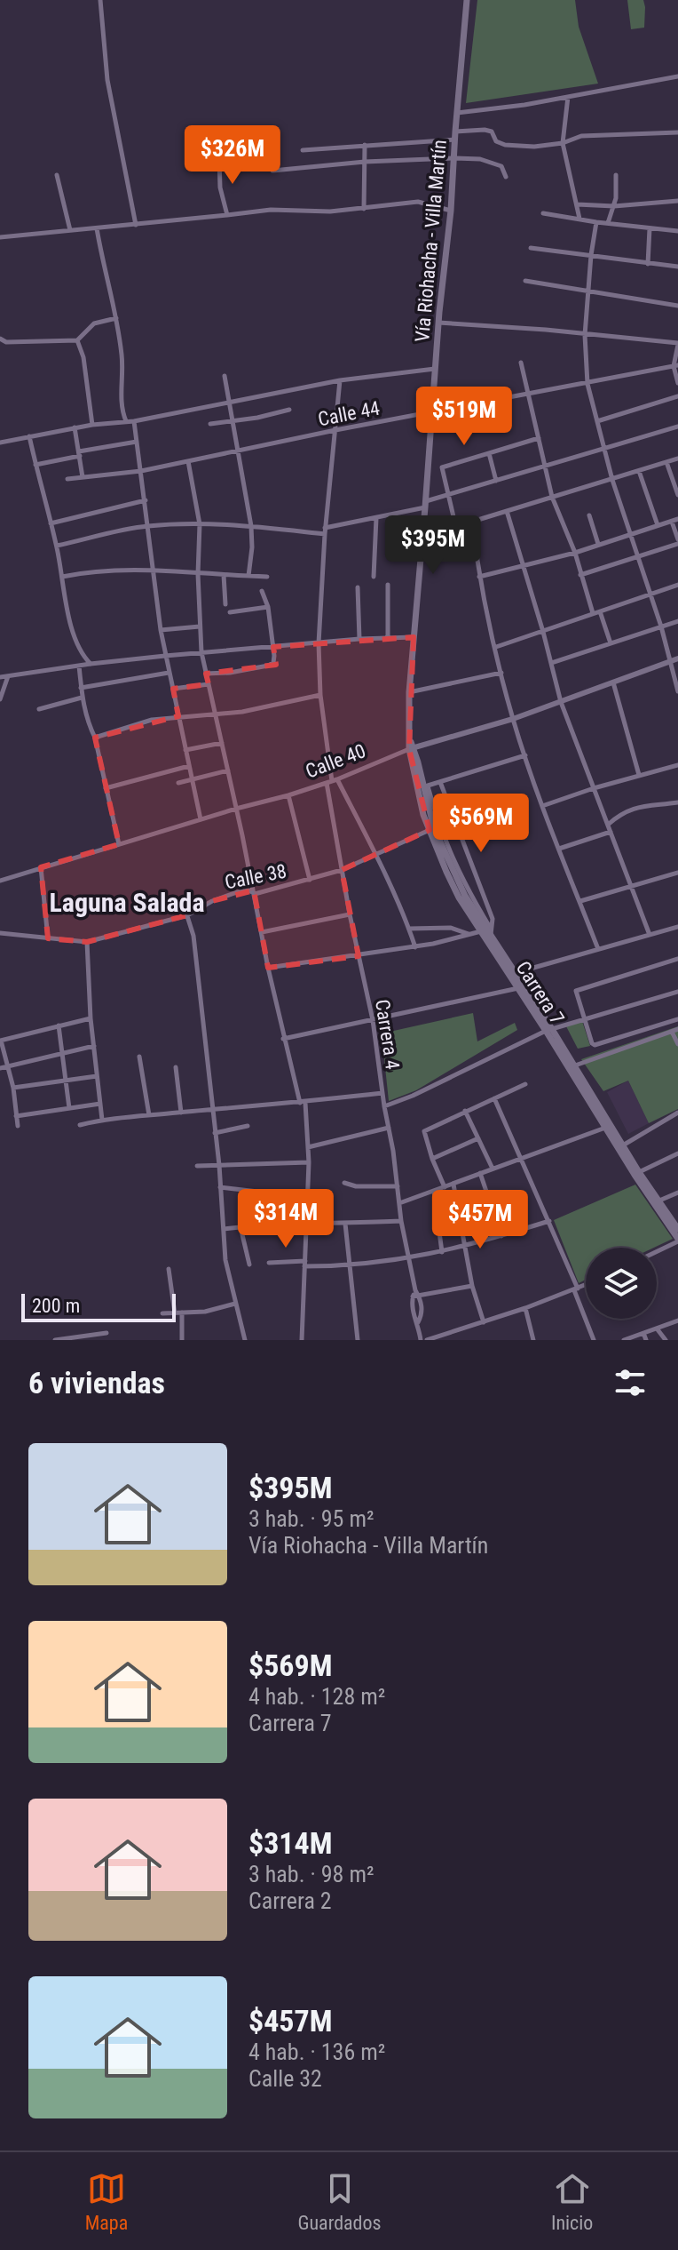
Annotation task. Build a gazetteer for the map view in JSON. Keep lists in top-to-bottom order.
{
  "streets": {
    "main road": ["Vía Riohacha - Villa Martín", "Carrera 7"],
    "street": [
      "Calle 44",
      "Calle 40",
      "Calle 38",
      "Carrera 4"
    ]
  },
  "crossings": [
    ["Vía Riohacha - Villa Martín", "Calle 44"],
    ["Vía Riohacha - Villa Martín", "Calle 40"],
    ["Vía Riohacha - Villa Martín", "Carrera 7"],
    ["Calle 44", "Carrera 4"],
    ["Calle 40", "Carrera 7"],
    ["Calle 40", "Carrera 4"],
    ["Calle 38", "Carrera 7"],
    ["Calle 38", "Carrera 4"]
  ],
  "districts": ["Laguna Salada"],
  "scale_bar": "200 m",
  "page": {
    "price": [
      "$326M",
      "$519M",
      "$395M",
      "$569M",
      "$314M",
      "$457M"
    ],
    "scale": "200 m",
    "heading": "6 viviendas",
    "list": [
      {
        "name": "$395M",
        "note": "3 hab. · 95 m² · Vía Riohacha - Villa Martín"
      },
      {
        "name": "$569M",
        "note": "4 hab. · 128 m² · Carrera 7"
      },
      {
        "name": "$314M",
        "note": "3 hab. · 98 m² · Carrera 2"
      },
      {
        "name": "$457M",
        "note": "4 hab. · 136 m² · Calle 32"
      }
    ],
    "tabs": ["Mapa", "Guardados", "Inicio"]
  }
}
